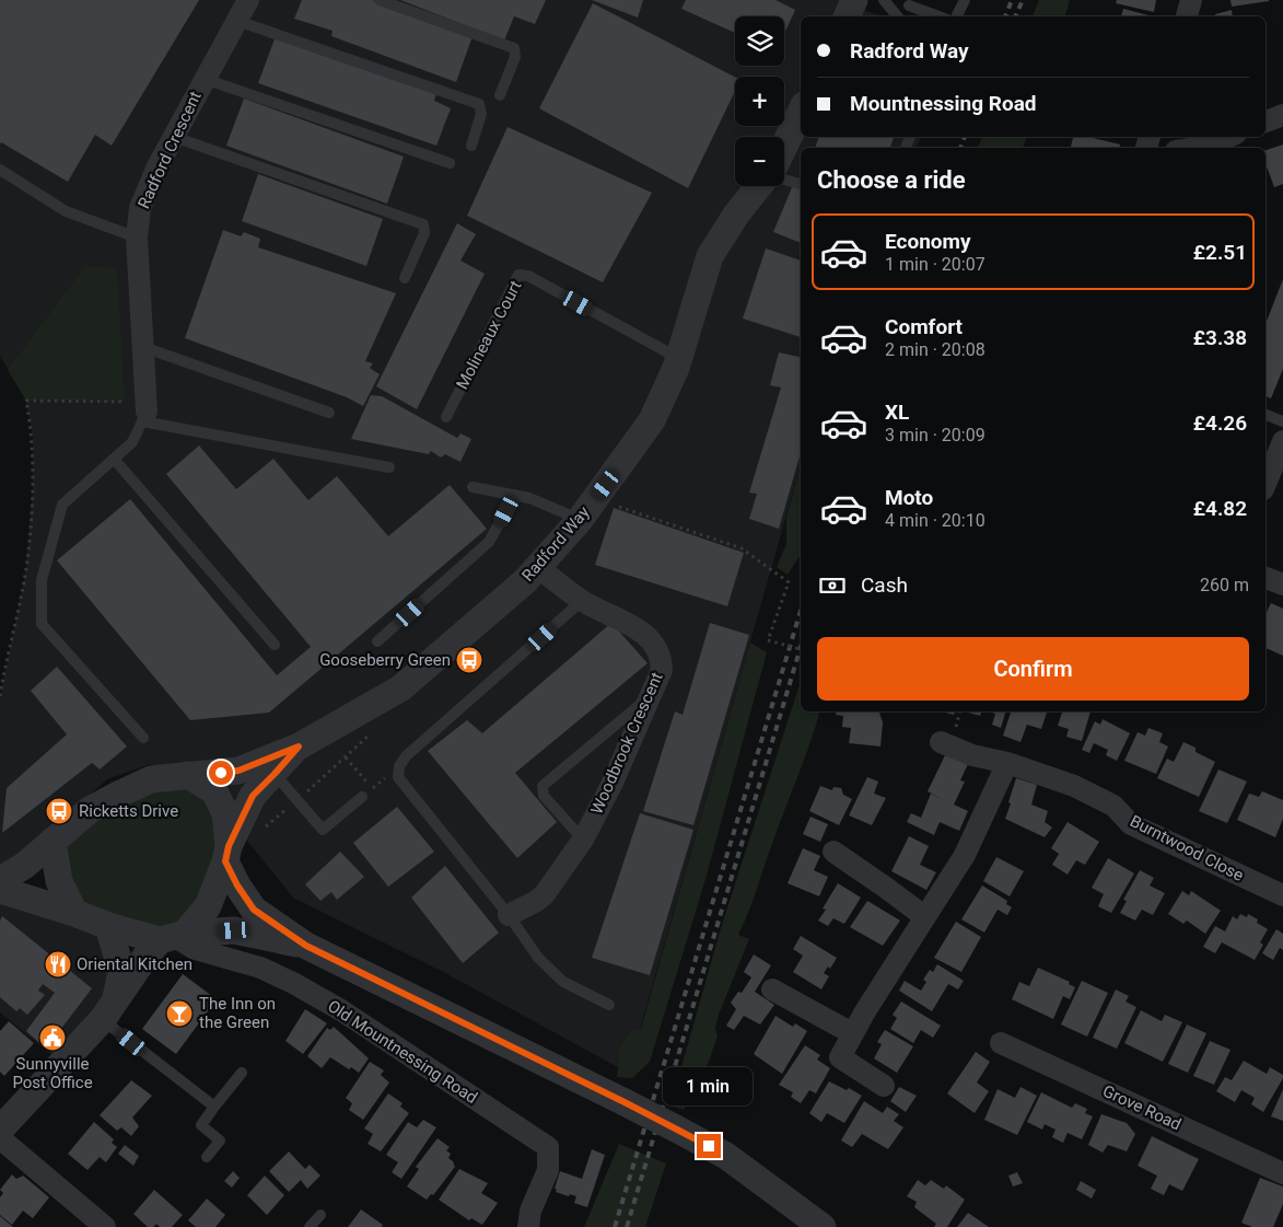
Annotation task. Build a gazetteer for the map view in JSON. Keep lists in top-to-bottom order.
{
  "streets": {
    "street": [
      "Radford Crescent",
      "Radford Way",
      "Woodbrook Crescent",
      "Burntwood Close",
      "Old Mountnessing Road",
      "Grove Road"
    ],
    "lane": ["Molineaux Court"]
  },
  "crossings": [
    ["Molineaux Court", "Radford Way"],
    ["Radford Way", "Woodbrook Crescent"],
    ["Radford Way", "Old Mountnessing Road"]
  ],
  "places": {
    "bus stop": ["Gooseberry Green", "Ricketts Drive"],
    "restaurant": ["Oriental Kitchen"],
    "bar": ["The Inn on the Green"],
    "public building": ["Sunnyville Post Office"]
  },
  "page": {
    "map_buttons": ["+", "−"],
    "banner": ["Radford Way", "Mountnessing Road"],
    "heading": "Choose a ride",
    "list": [
      {
        "name": "Economy",
        "note": "1 min · 20:07",
        "value": "£2.51"
      },
      {
        "name": "Comfort",
        "note": "2 min · 20:08",
        "value": "£3.38"
      },
      {
        "name": "XL",
        "note": "3 min · 20:09",
        "value": "£4.26"
      },
      {
        "name": "Moto",
        "note": "4 min · 20:10",
        "value": "£4.82"
      }
    ],
    "pay": ["Cash", "260 m"],
    "buttons": "Confirm",
    "bubble": "1 min"
  }
}
